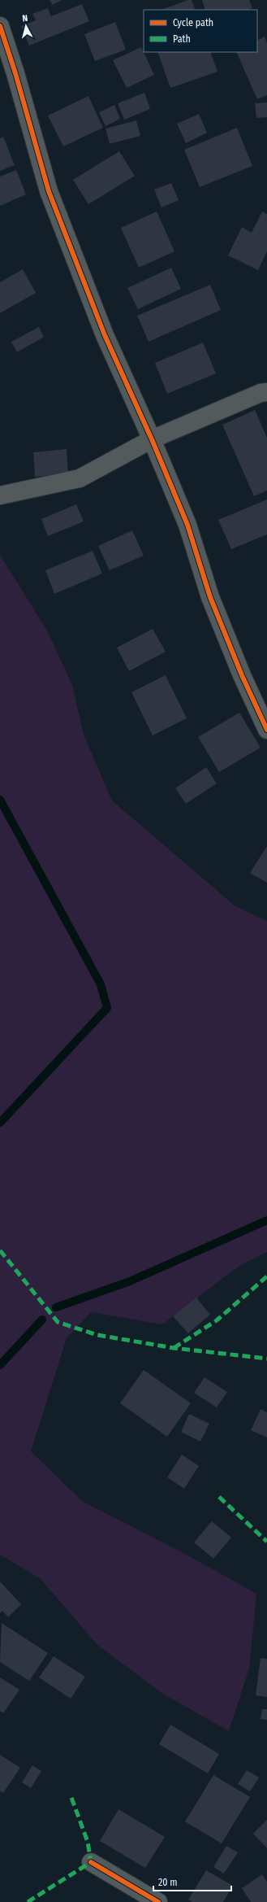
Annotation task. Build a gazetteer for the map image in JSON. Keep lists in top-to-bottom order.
{
  "legend": ["Cycle path", "Path"],
  "scale_bar": "20 m",
  "north": "top"
}
